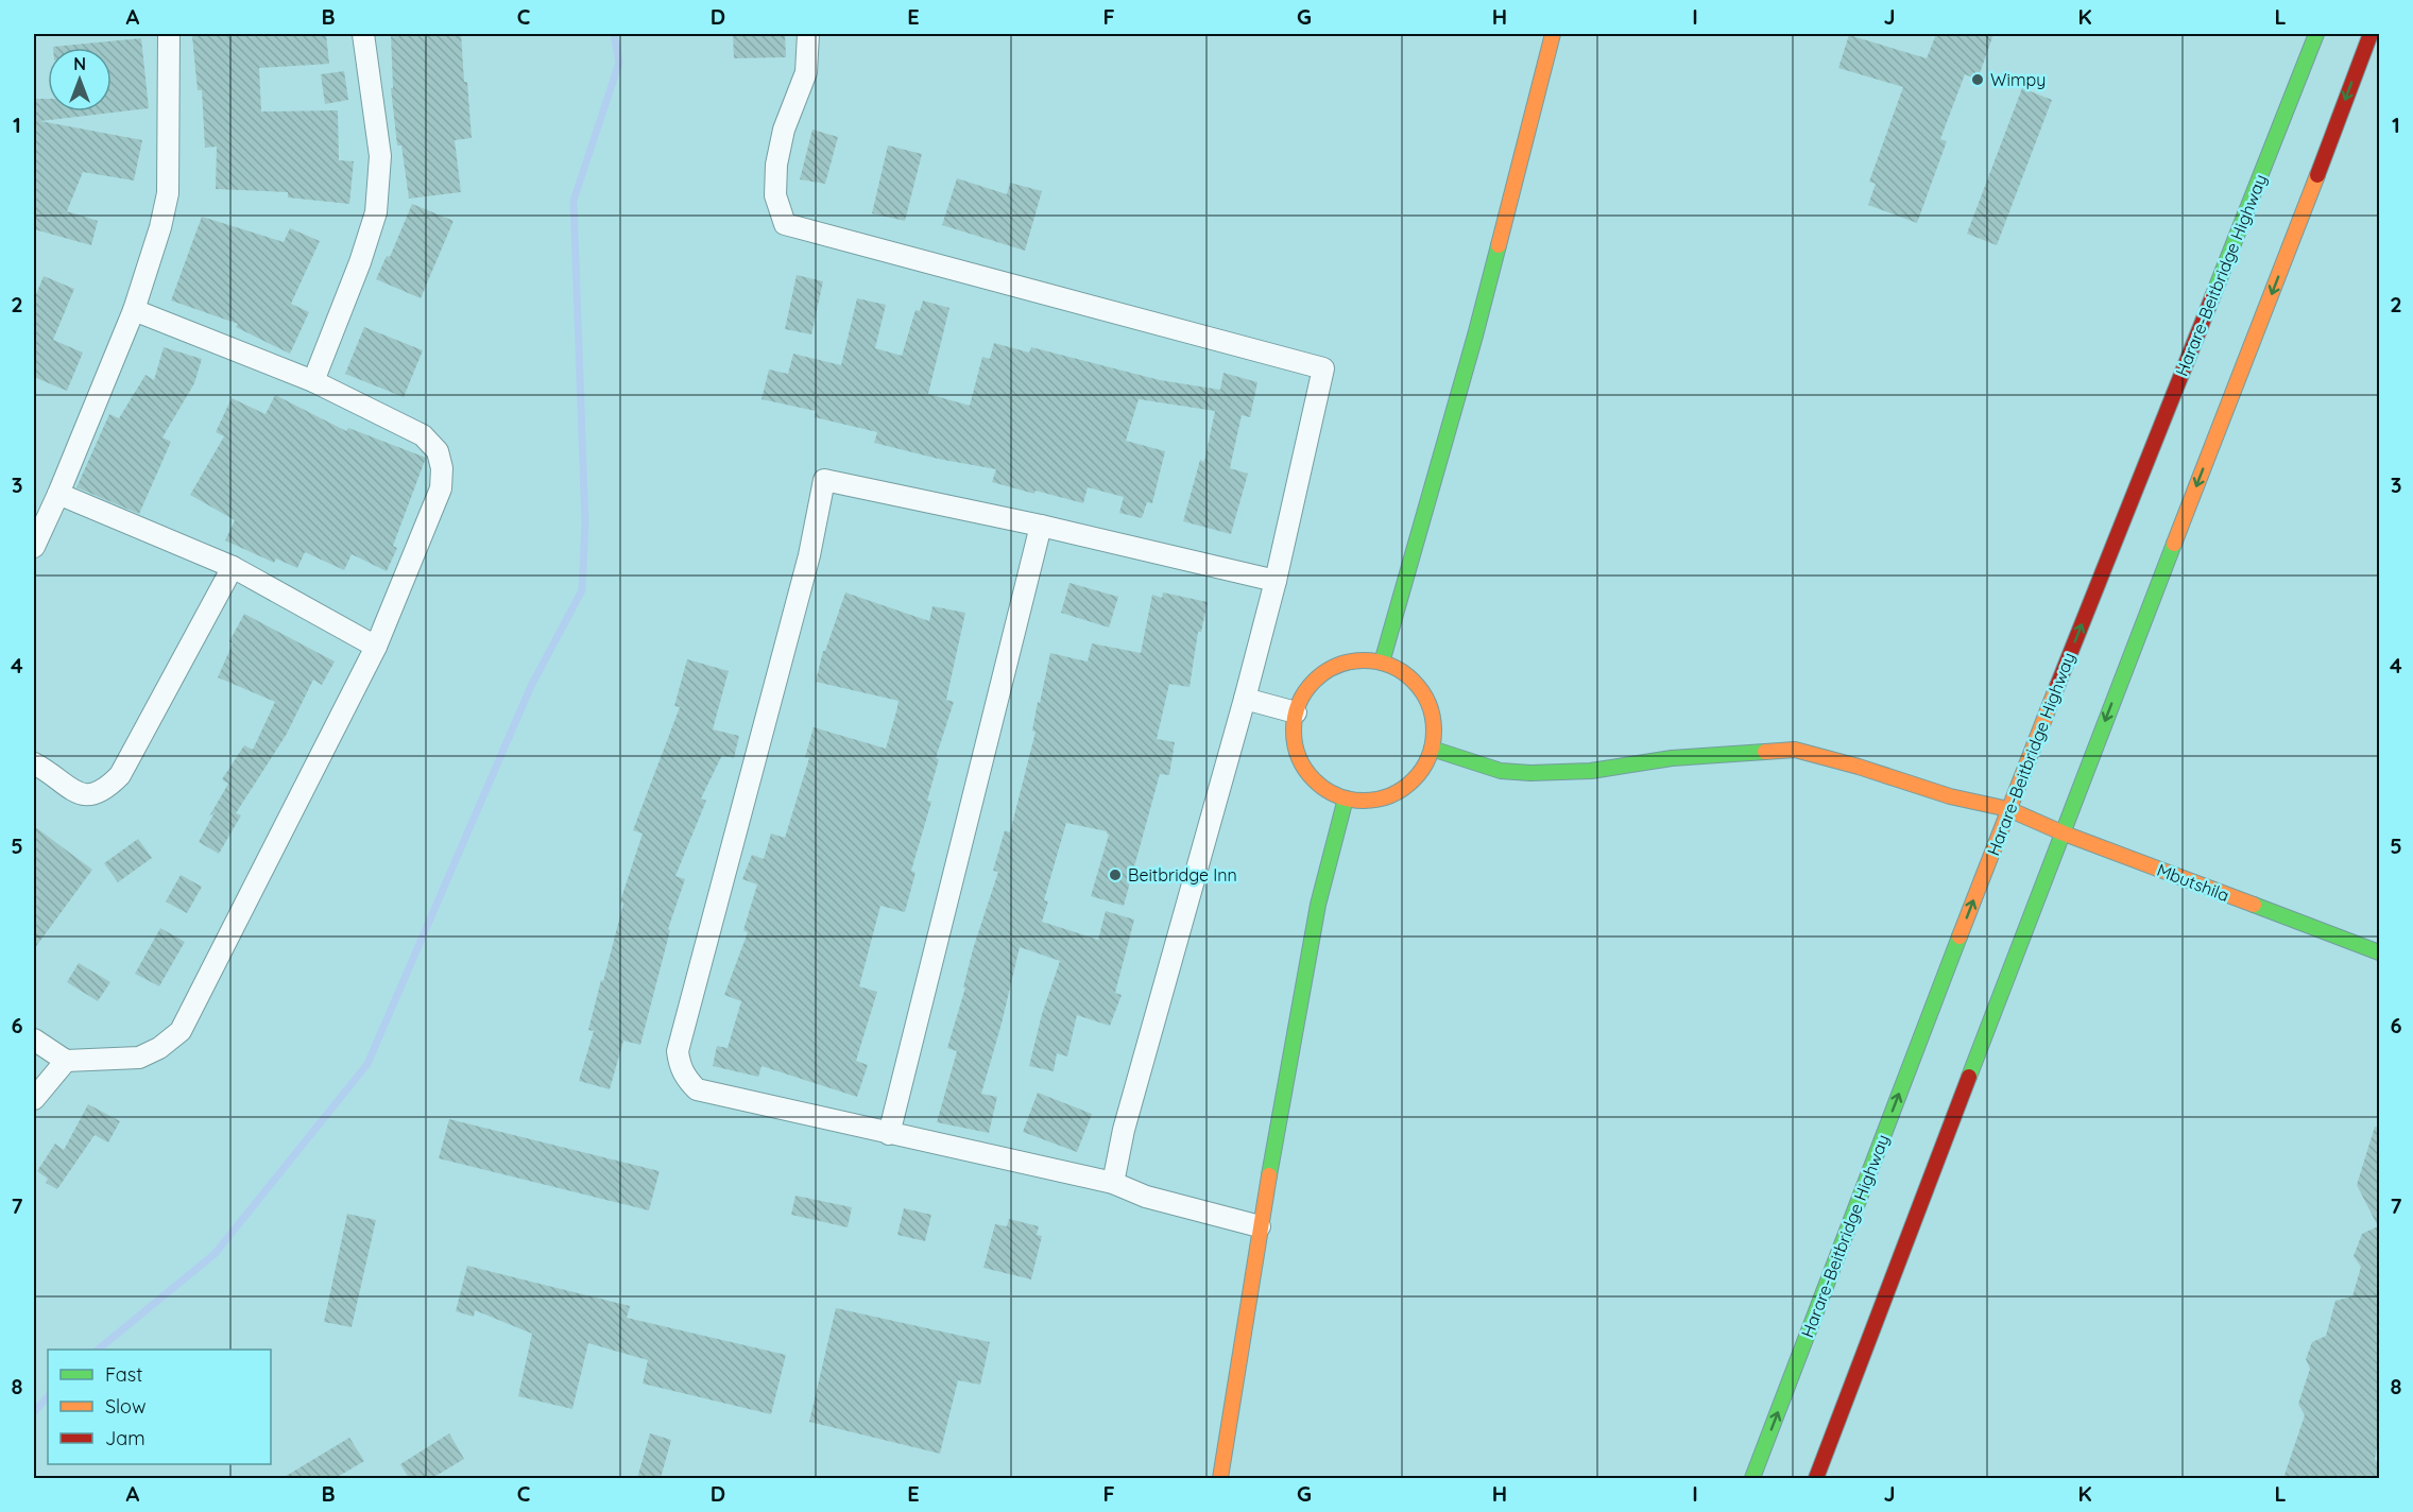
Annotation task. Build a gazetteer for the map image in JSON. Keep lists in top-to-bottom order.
{
  "streets": {
    "main road": ["Harare-Beitbridge Highway", "Mbutshila"]
  },
  "crossings": [
    ["Harare-Beitbridge Highway", "Mbutshila"]
  ],
  "places": ["Wimpy", "Beitbridge Inn"],
  "legend": ["Fast", "Slow", "Jam"],
  "north": "top",
  "grid": {
    "columns": [
      "A",
      "B",
      "C",
      "D",
      "E",
      "F",
      "G",
      "H",
      "I",
      "J",
      "K",
      "L"
    ],
    "rows": [
      "1",
      "2",
      "3",
      "4",
      "5",
      "6",
      "7",
      "8"
    ]
  }
}
